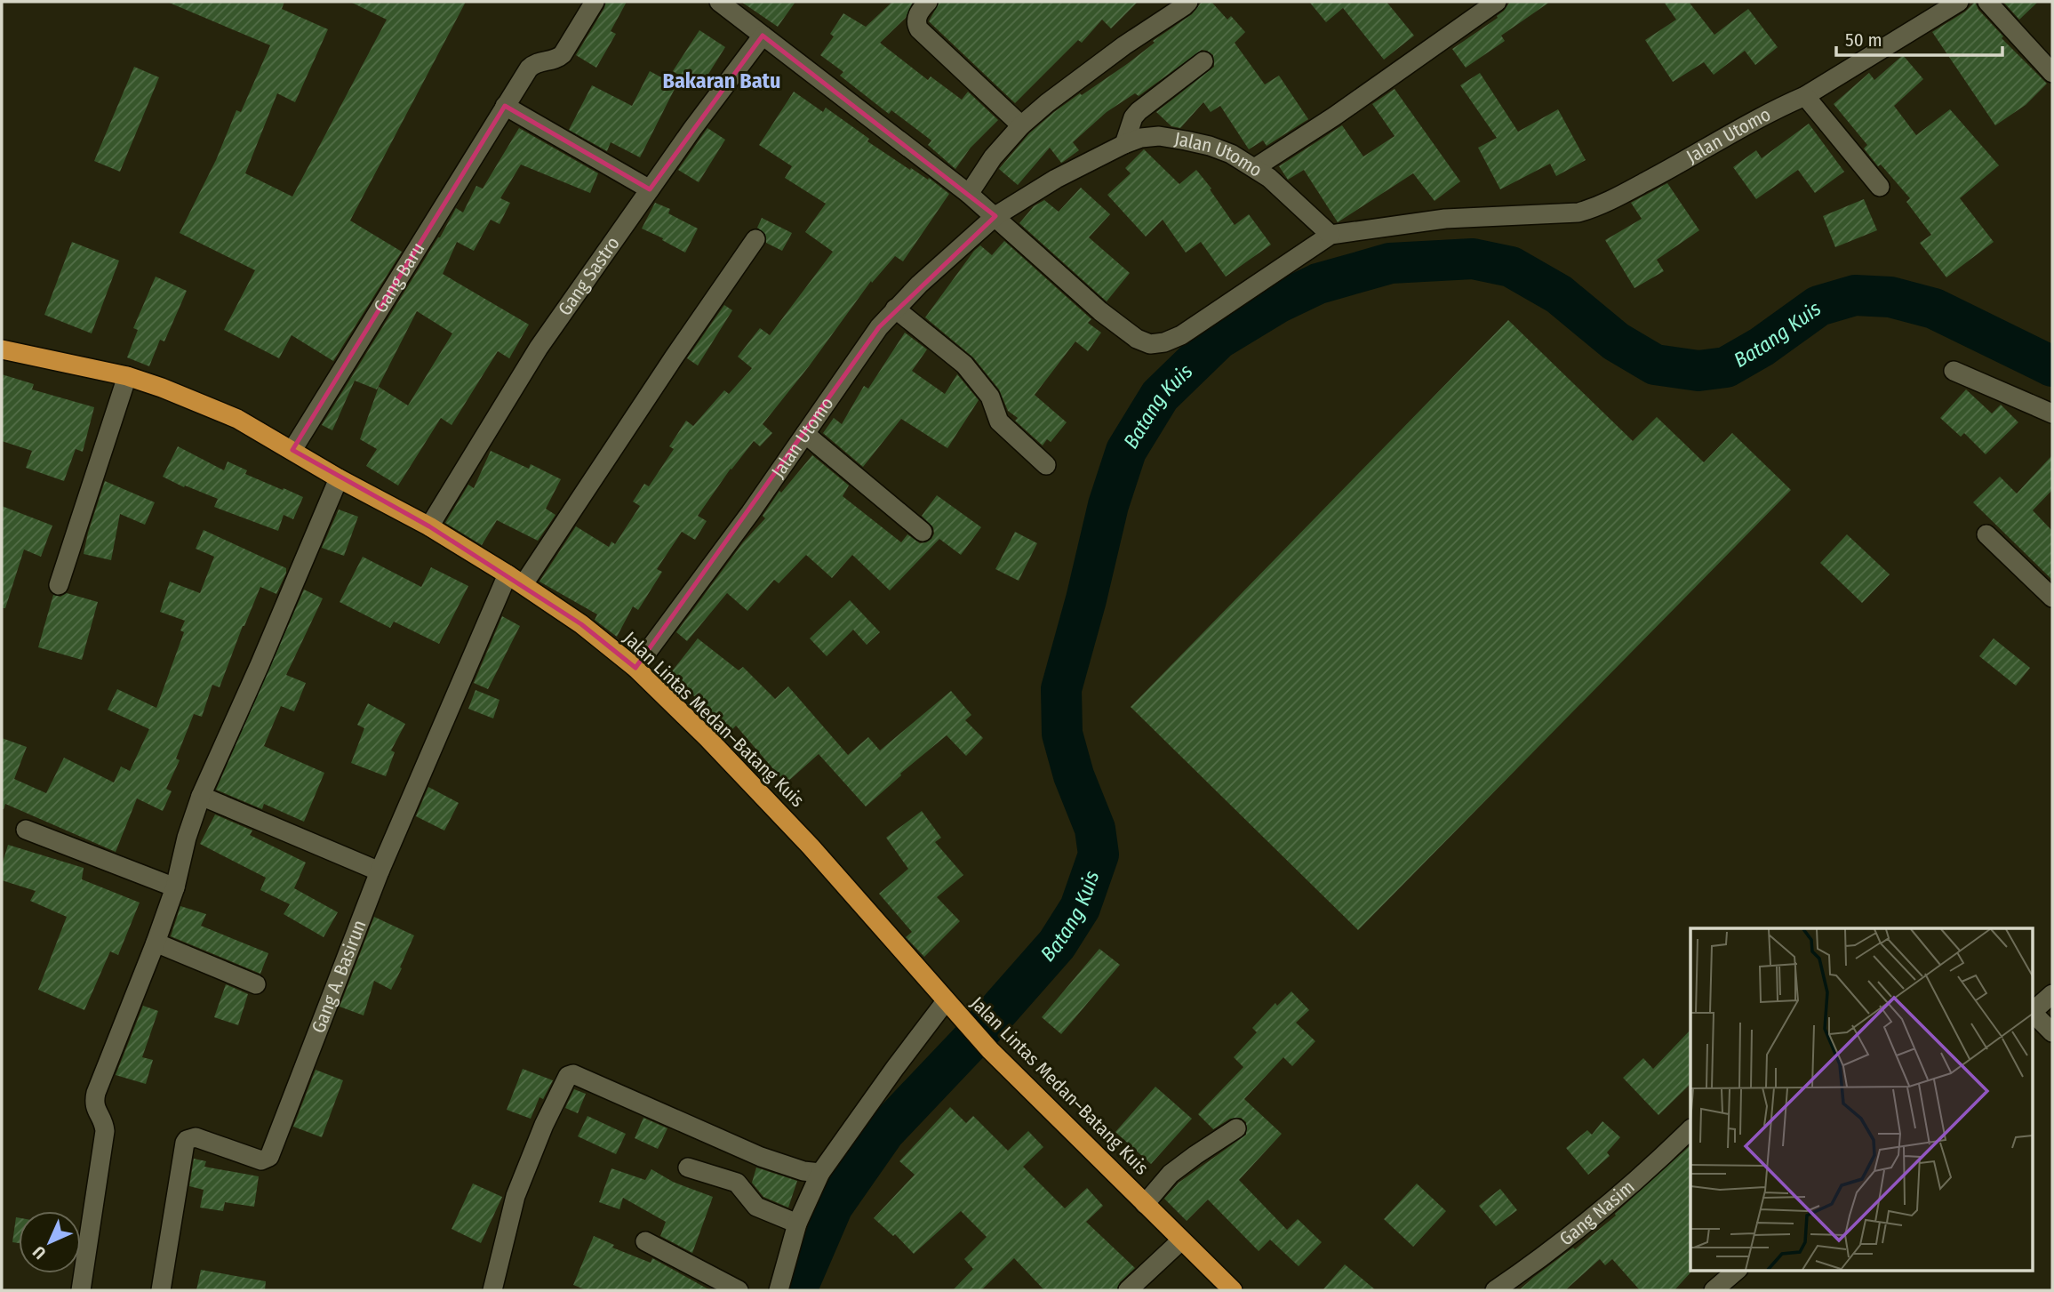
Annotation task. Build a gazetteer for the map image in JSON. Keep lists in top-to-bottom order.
{
  "streets": {
    "highway": ["Jalan Lintas Medan–Batang Kuis"],
    "street": [
      "Jalan Utomo",
      "Gang Sastro",
      "Gang Baru",
      "Gang A. Basirun",
      "Gang Nasim"
    ]
  },
  "crossings": [
    ["Jalan Utomo", "Jalan Lintas Medan–Batang Kuis"],
    ["Gang Sastro", "Jalan Lintas Medan–Batang Kuis"],
    ["Gang Baru", "Jalan Lintas Medan–Batang Kuis"],
    ["Jalan Lintas Medan–Batang Kuis", "Gang A. Basirun"]
  ],
  "districts": ["Bakaran Batu"],
  "water": ["Batang Kuis"],
  "scale_bar": "50 m",
  "north": "bottom left"
}
